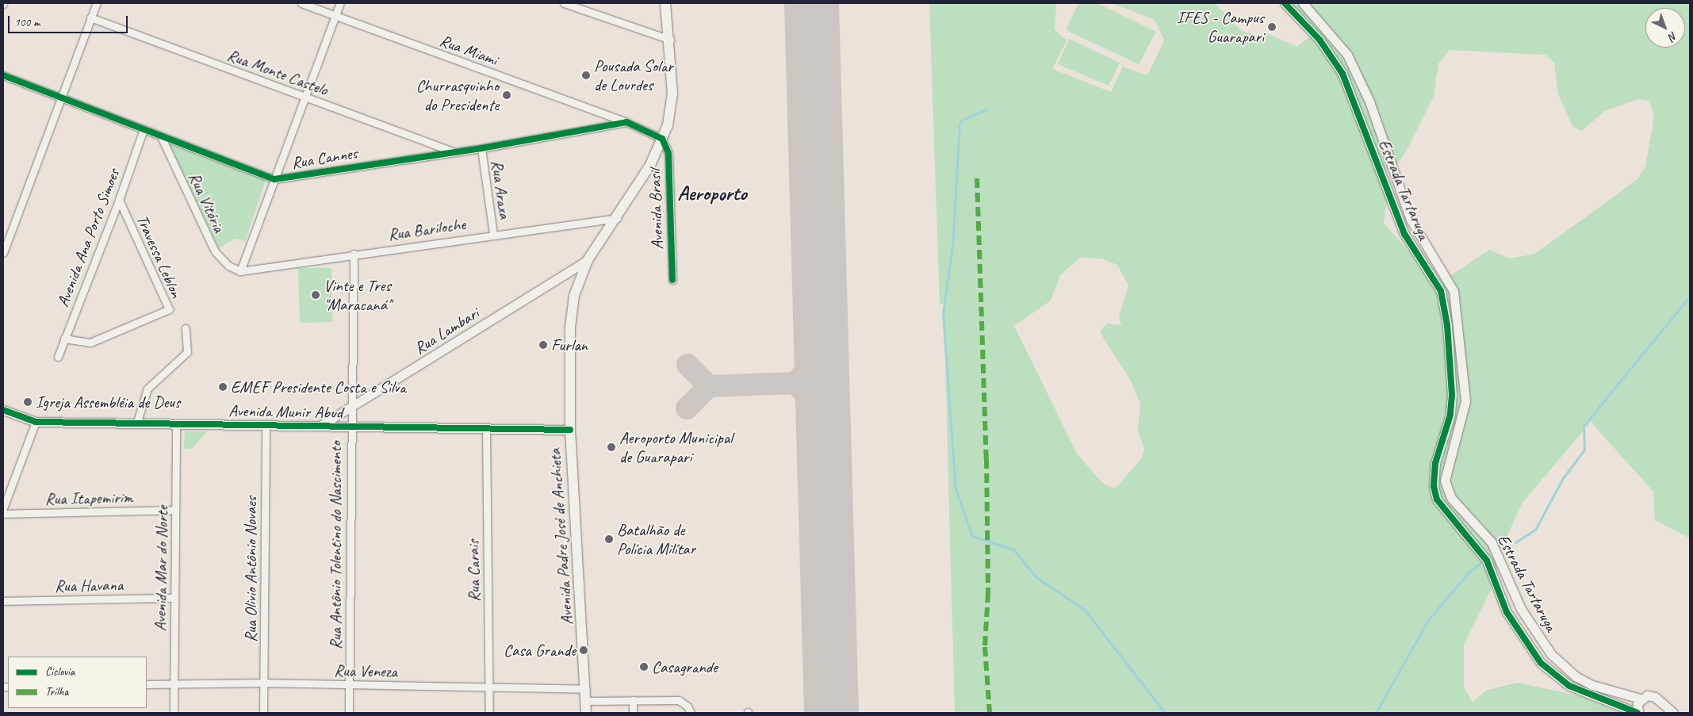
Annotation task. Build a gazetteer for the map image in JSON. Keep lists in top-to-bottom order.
{
  "streets": {
    "main road": ["Avenida Padre José de Anchieta"],
    "street": [
      "Rua Miami",
      "Rua Monte Castelo",
      "Rua Cannes",
      "Rua Araxa",
      "Estrada Tartaruga",
      "Rua Vitória",
      "Avenida Brasil",
      "Rua Bariloche",
      "Avenida Ana Porto Simoes",
      "Travessa Leblon",
      "Rua Lambari",
      "Avenida Munir Abud",
      "Rua Itapemirim",
      "Rua Antônio Tolentino do Nascimento",
      "Avenida Mar do Norte",
      "Rua Olivio Antônio Novaes",
      "Rua Carais",
      "Rua Havana",
      "Rua Veneza"
    ]
  },
  "crossings": [
    ["Rua Miami", "Rua Cannes"],
    ["Rua Monte Castelo", "Rua Cannes"],
    ["Rua Cannes", "Rua Araxa"],
    ["Rua Cannes", "Rua Vitória"],
    ["Rua Cannes", "Avenida Ana Porto Simoes"],
    ["Rua Araxa", "Rua Bariloche"],
    ["Rua Vitória", "Rua Bariloche"],
    ["Avenida Brasil", "Avenida Padre José de Anchieta"],
    ["Rua Bariloche", "Avenida Padre José de Anchieta"],
    ["Rua Bariloche", "Rua Antônio Tolentino do Nascimento"],
    ["Avenida Ana Porto Simoes", "Travessa Leblon"],
    ["Rua Lambari", "Avenida Munir Abud"],
    ["Rua Lambari", "Avenida Padre José de Anchieta"],
    ["Rua Lambari", "Rua Antônio Tolentino do Nascimento"],
    ["Avenida Munir Abud", "Avenida Padre José de Anchieta"],
    ["Avenida Munir Abud", "Rua Antônio Tolentino do Nascimento"],
    ["Avenida Munir Abud", "Avenida Mar do Norte"],
    ["Avenida Munir Abud", "Rua Olivio Antônio Novaes"],
    ["Avenida Munir Abud", "Rua Carais"],
    ["Rua Itapemirim", "Avenida Mar do Norte"],
    ["Avenida Padre José de Anchieta", "Rua Veneza"],
    ["Rua Antônio Tolentino do Nascimento", "Rua Veneza"],
    ["Avenida Mar do Norte", "Rua Havana"],
    ["Avenida Mar do Norte", "Rua Veneza"],
    ["Rua Olivio Antônio Novaes", "Rua Veneza"],
    ["Rua Carais", "Rua Veneza"]
  ],
  "districts": ["Aeroporto"],
  "places": [
    "IFES - Campus Guarapari",
    "Pousada Solar de Lourdes",
    "Churrasquinho do Presidente",
    "Vinte e Tres \"Maracaná\"",
    "Furlan",
    "EMEF Presidente Costa e Silva",
    "Igreja Assembléia de Deus",
    "Aeroporto Municipal de Guarapari",
    "Batalhão de Polícia Milítar",
    "Casa Grande",
    "Casagrande"
  ],
  "legend": ["Ciclovia", "Trilha"],
  "scale_bar": "100 m",
  "north": "bottom right"
}
